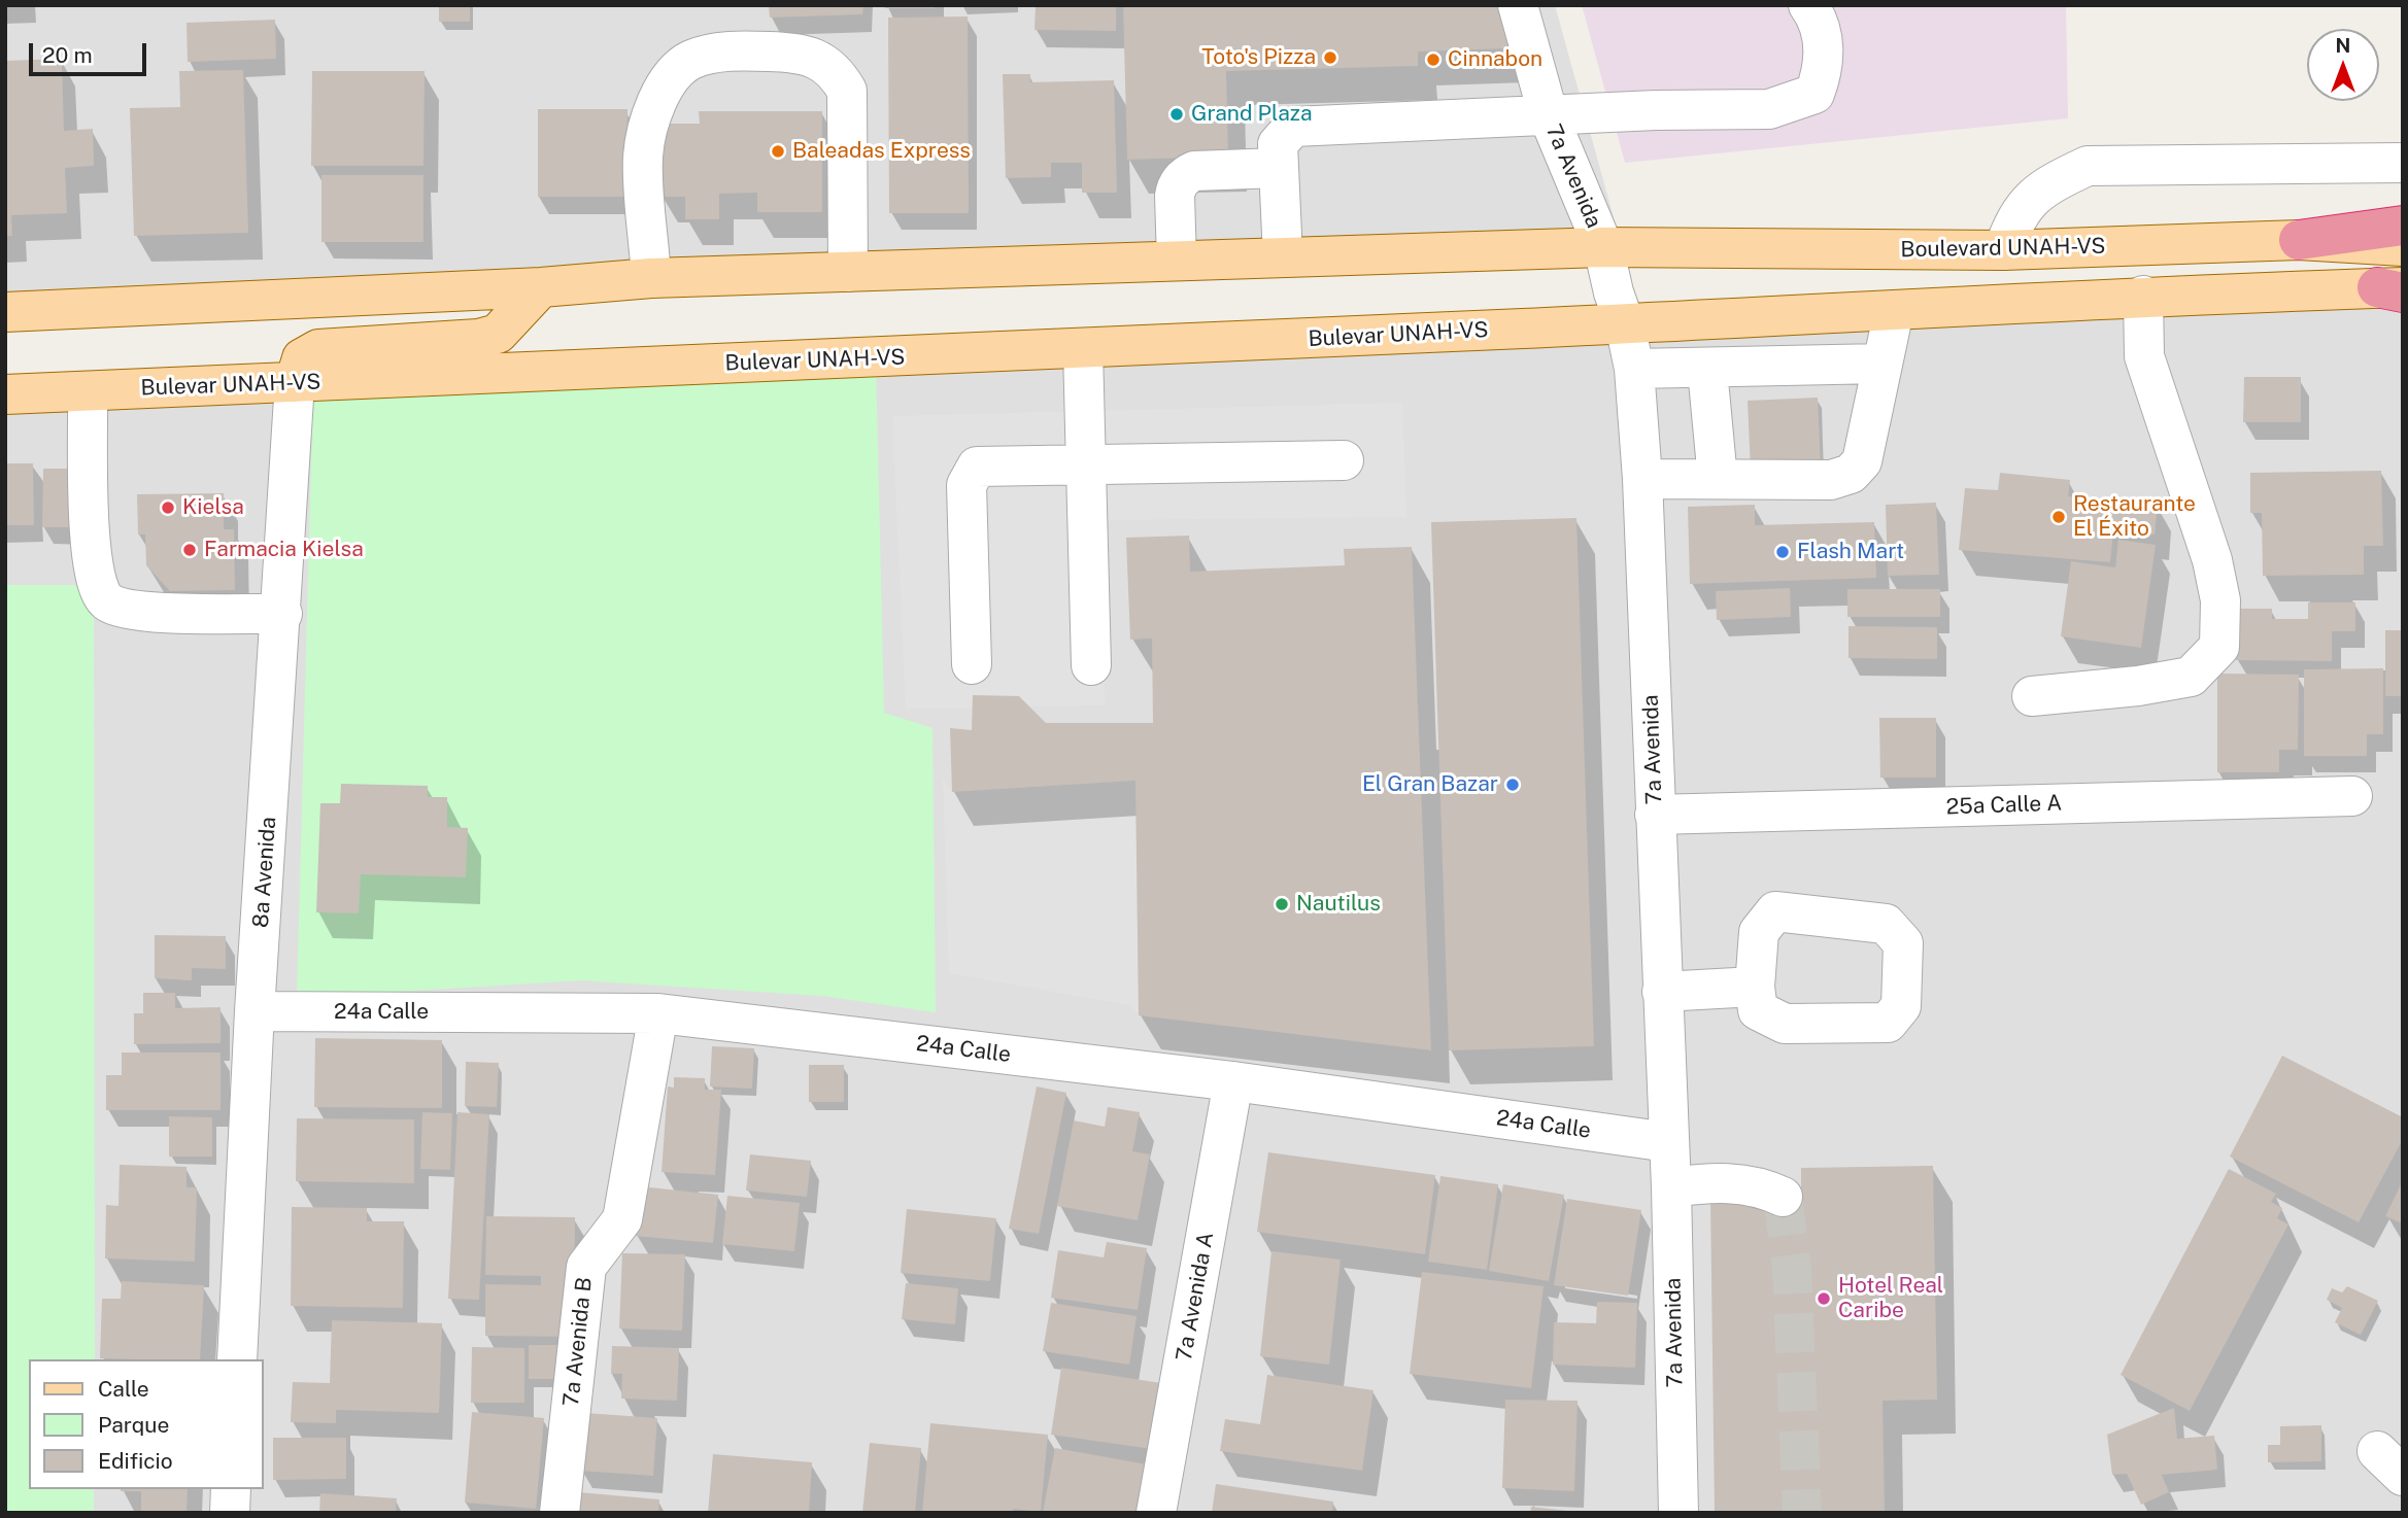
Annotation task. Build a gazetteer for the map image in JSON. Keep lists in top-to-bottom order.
{
  "streets": {
    "main road": ["Boulevard UNAH-VS", "Bulevar UNAH-VS"],
    "street": [
      "7a Avenida",
      "25a Calle A",
      "8a Avenida",
      "24a Calle",
      "7a Avenida A",
      "7a Avenida B"
    ]
  },
  "crossings": [
    ["7a Avenida", "Boulevard UNAH-VS"],
    ["7a Avenida", "Bulevar UNAH-VS"],
    ["7a Avenida", "25a Calle A"],
    ["7a Avenida", "24a Calle"],
    ["Bulevar UNAH-VS", "8a Avenida"],
    ["8a Avenida", "24a Calle"],
    ["24a Calle", "7a Avenida A"],
    ["24a Calle", "7a Avenida B"]
  ],
  "places": [
    "Toto's Pizza",
    "Cinnabon",
    "Grand Plaza",
    "Baleadas Express",
    "Kielsa",
    "Restaurante El Éxito",
    "Farmacia Kielsa",
    "Flash Mart",
    "El Gran Bazar",
    "Nautilus",
    "Hotel Real Caribe"
  ],
  "legend": ["Calle", "Parque", "Edificio"],
  "scale_bar": "20 m",
  "north": "top"
}
